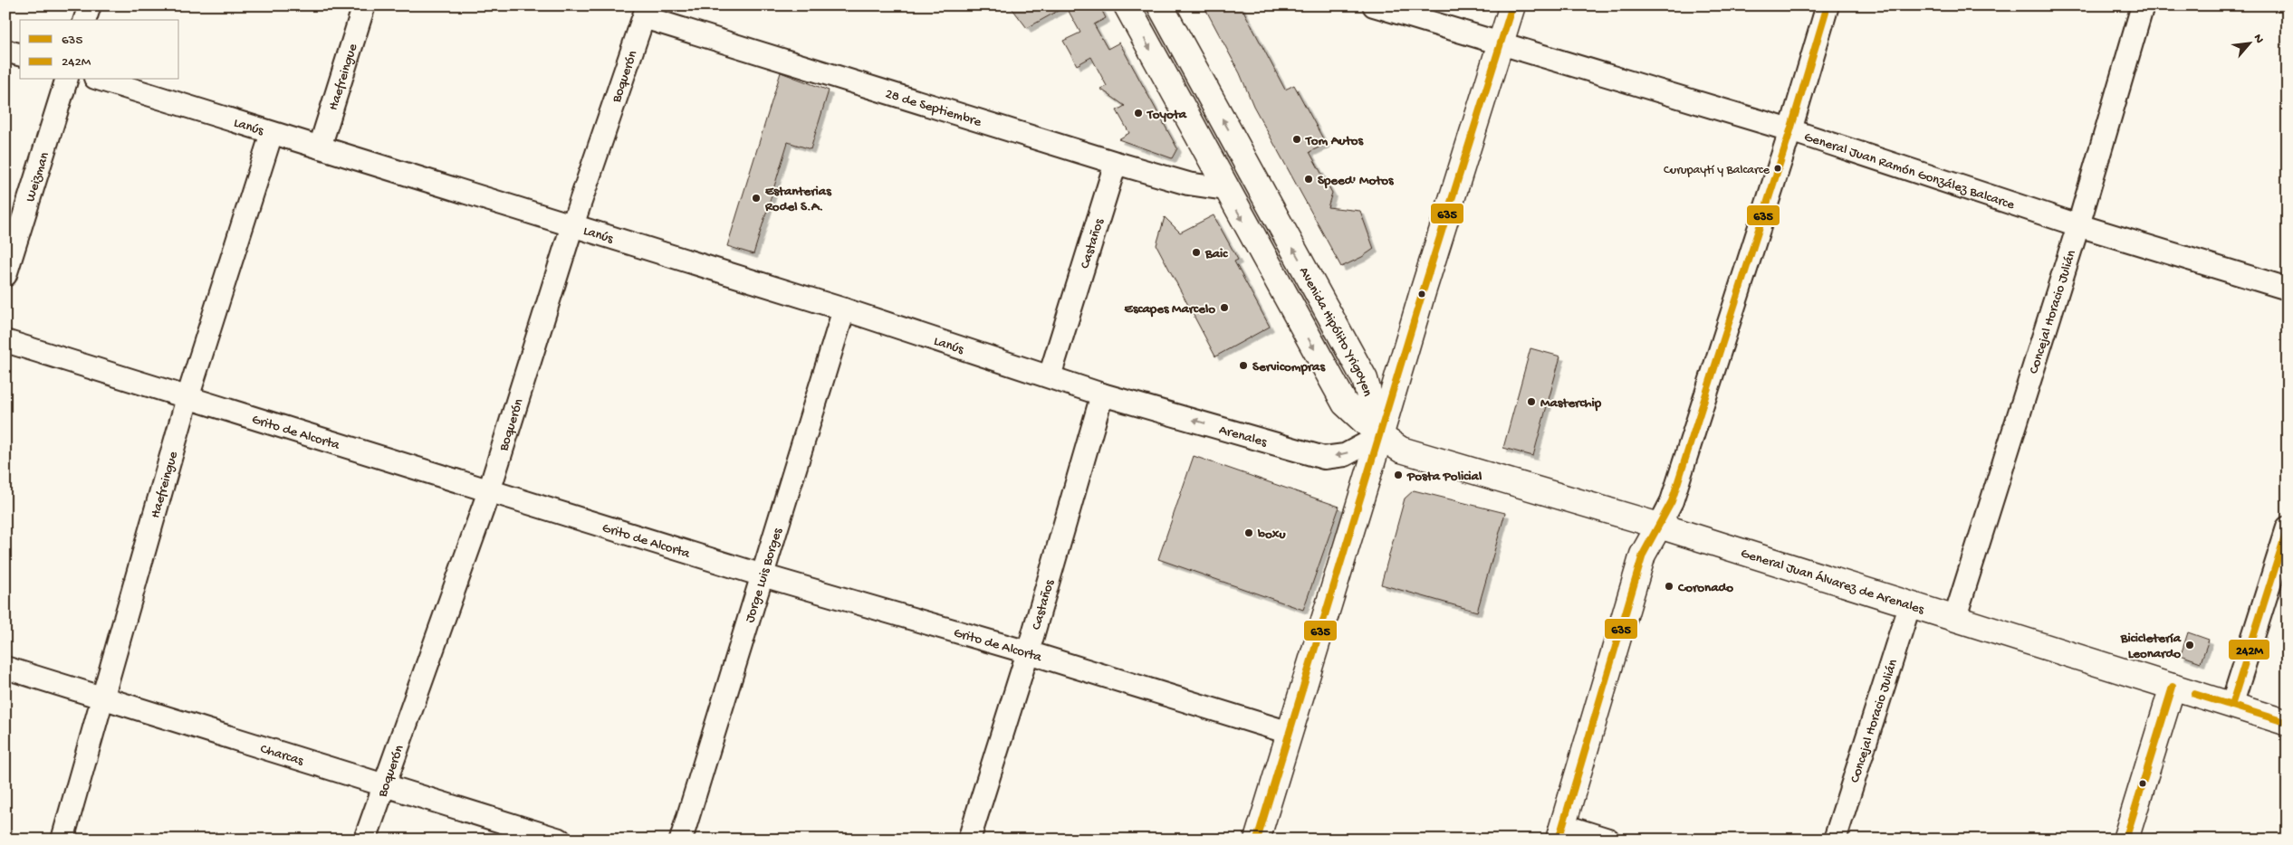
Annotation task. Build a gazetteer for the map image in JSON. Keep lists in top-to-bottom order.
{
  "streets": {
    "main road": ["Avenida Hipólito Yrigoyen", "General Juan Álvarez de Arenales"],
    "street": [
      "Boquerón",
      "Haefreingue",
      "28 de Septiembre",
      "Lanús",
      "General Juan Ramón González Balcarce",
      "Weizman",
      "Castaños",
      "Concejal Horacio Julián",
      "Grito de Alcorta",
      "Arenales",
      "Jorge Luis Borges",
      "Charcas"
    ]
  },
  "crossings": [
    ["Boquerón", "28 de Septiembre"],
    ["Boquerón", "Lanús"],
    ["Boquerón", "Grito de Alcorta"],
    ["Boquerón", "Charcas"],
    ["Haefreingue", "Lanús"],
    ["Haefreingue", "Grito de Alcorta"],
    ["Haefreingue", "Charcas"],
    ["28 de Septiembre", "Castaños"],
    ["28 de Septiembre", "Avenida Hipólito Yrigoyen"],
    ["Lanús", "Castaños"],
    ["Lanús", "Arenales"],
    ["Lanús", "Jorge Luis Borges"],
    ["General Juan Ramón González Balcarce", "Concejal Horacio Julián"],
    ["Castaños", "Grito de Alcorta"],
    ["Castaños", "Arenales"],
    ["Concejal Horacio Julián", "General Juan Álvarez de Arenales"],
    ["Avenida Hipólito Yrigoyen", "Arenales"],
    ["Avenida Hipólito Yrigoyen", "General Juan Álvarez de Arenales"],
    ["Grito de Alcorta", "Jorge Luis Borges"],
    ["Arenales", "General Juan Álvarez de Arenales"]
  ],
  "one_way": ["Arenales"],
  "places": [
    "Toyota",
    "Tom Autos",
    "Curupaytí y Balcarce",
    "Speed' Motos",
    "Estanterias Rodel S.A.",
    "Baic",
    "Escapes Marcelo",
    "Servicompras",
    "Masterchip",
    "Posta Policial",
    "boxu",
    "Coronado",
    "Bicicletería Leonardo"
  ],
  "lines": ["transit line 635", "transit line 242M"],
  "legend": ["635", "242M"],
  "north": "top right"
}
